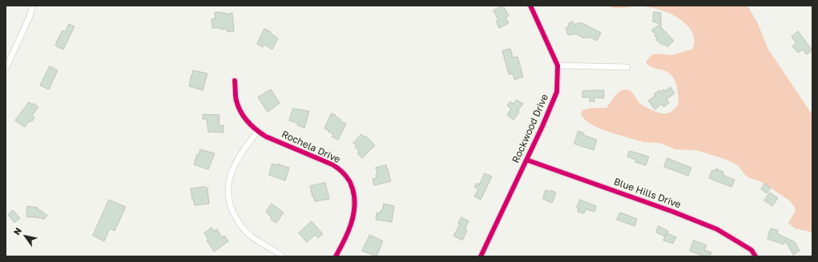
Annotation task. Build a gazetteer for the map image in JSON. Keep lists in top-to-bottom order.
{
  "streets": {
    "street": ["Rockwood Drive", "Rochela Drive", "Blue Hills Drive"]
  },
  "crossings": [
    ["Rockwood Drive", "Blue Hills Drive"]
  ],
  "north": "top left"
}
